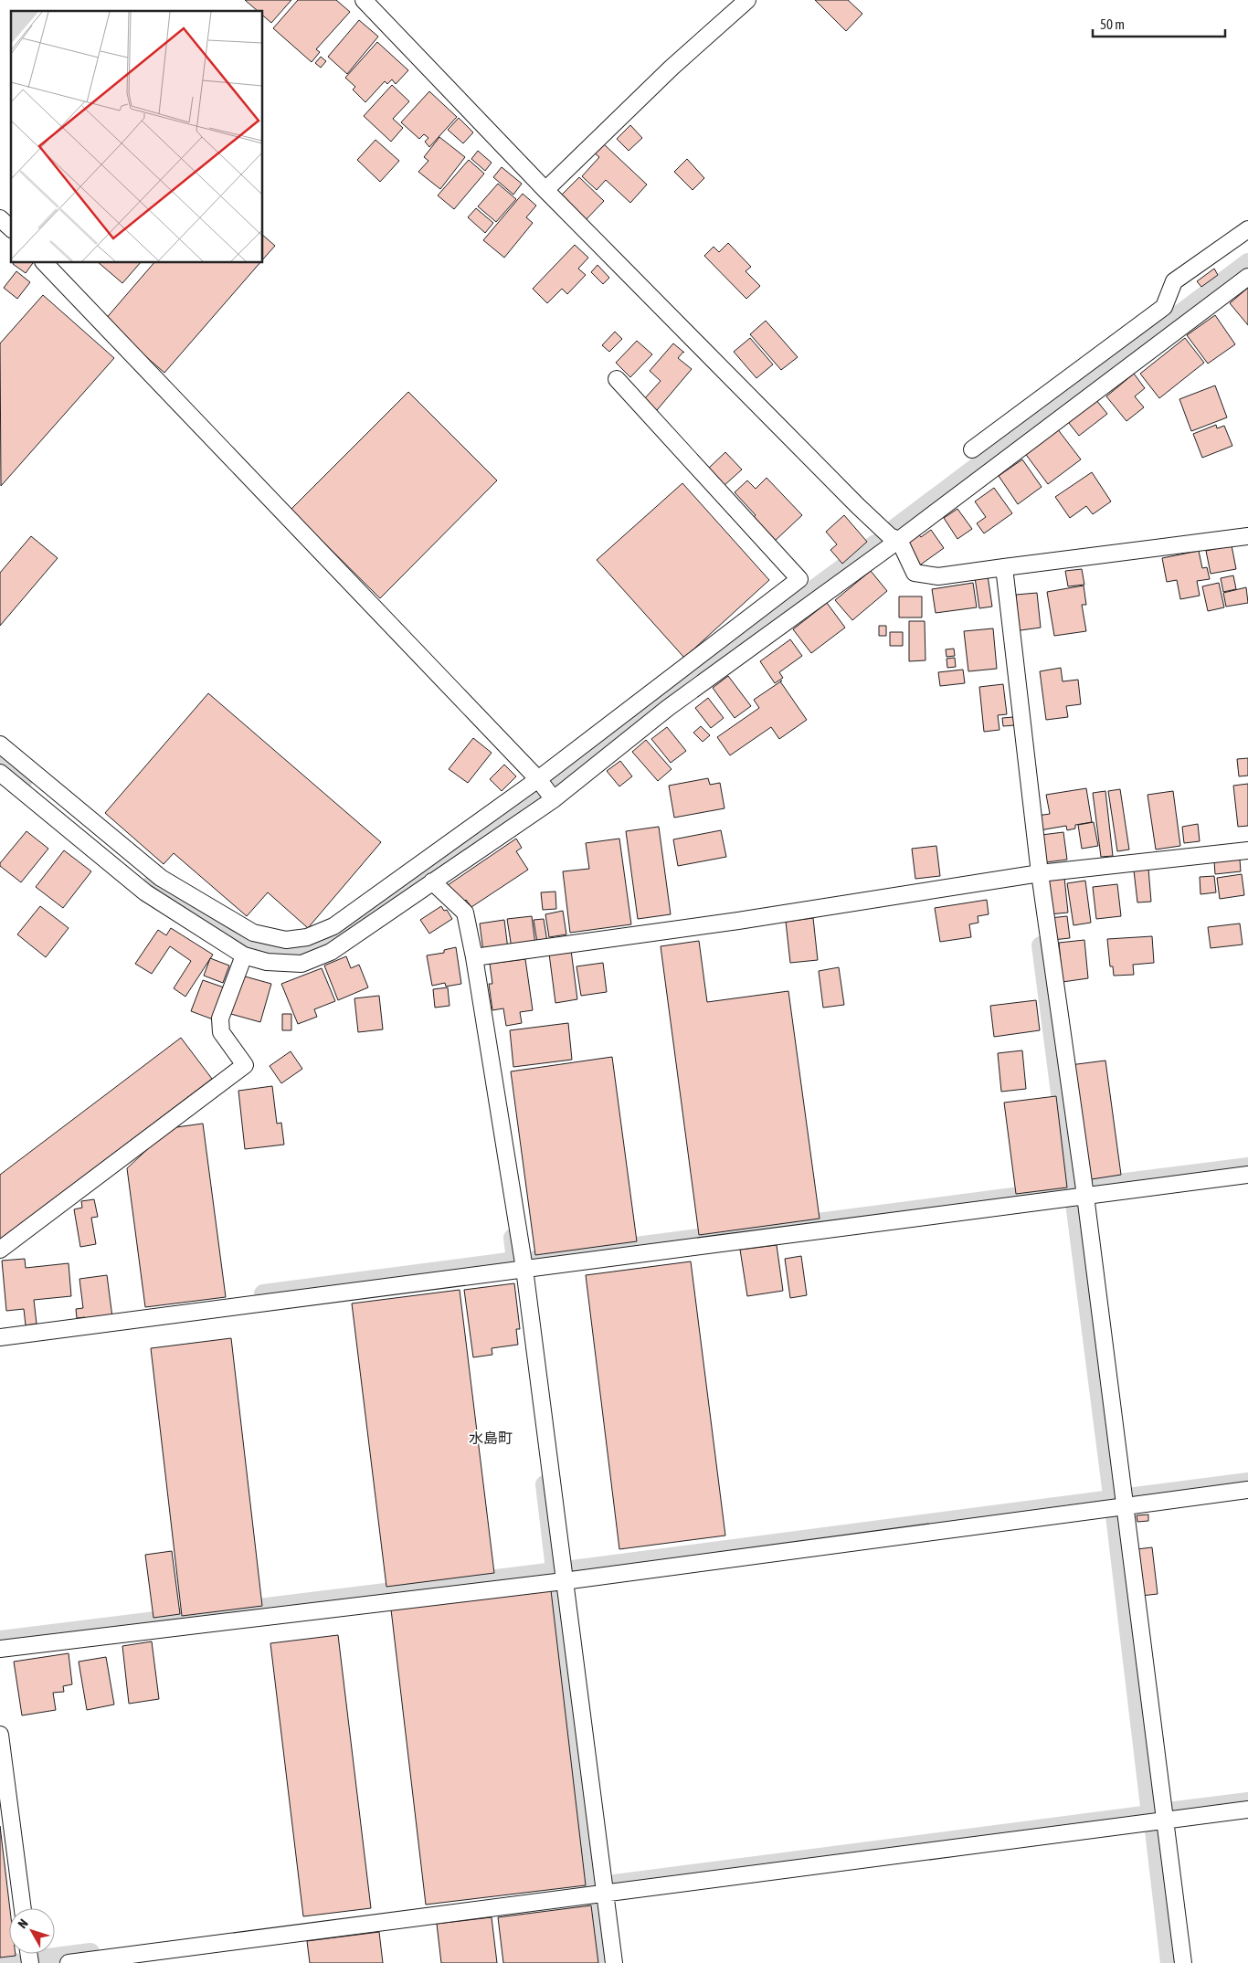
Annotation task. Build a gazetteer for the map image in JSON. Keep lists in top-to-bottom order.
{
  "districts": ["水島町"],
  "scale_bar": "50 m",
  "north": "top left"
}
